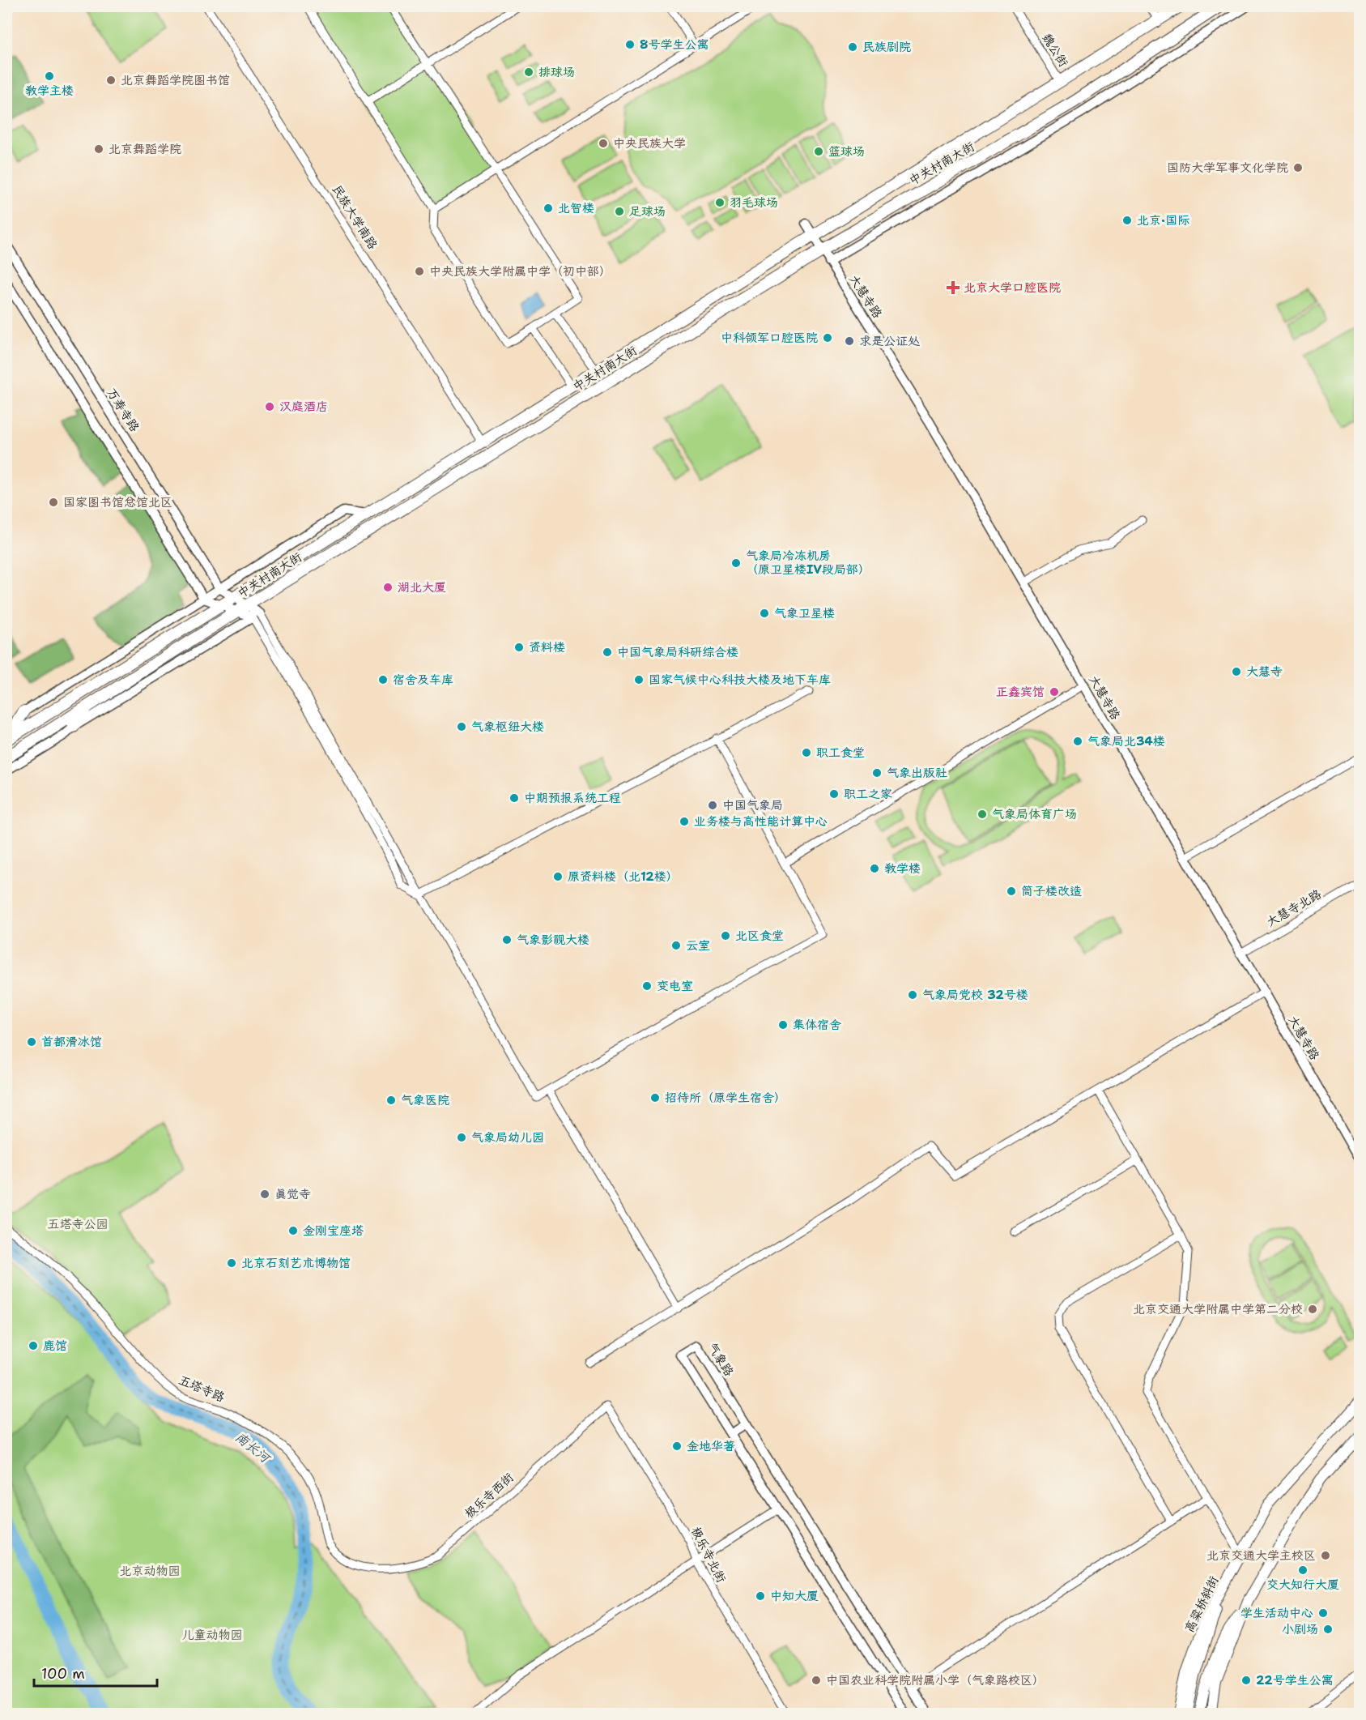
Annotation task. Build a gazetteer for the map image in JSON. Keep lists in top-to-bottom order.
{
  "streets": {
    "main road": ["中关村南大街", "高粱桥斜街"],
    "street": [
      "魏公街",
      "民族大学南路",
      "大慧寺路",
      "万寿寺路",
      "大慧寺北路",
      "气象路",
      "五塔寺路",
      "极乐寺西街",
      "极乐寺北街"
    ]
  },
  "crossings": [
    ["魏公街", "中关村南大街"],
    ["中关村南大街", "民族大学南路"],
    ["中关村南大街", "大慧寺路"],
    ["中关村南大街", "万寿寺路"],
    ["大慧寺路", "大慧寺北路"],
    ["五塔寺路", "极乐寺西街"],
    ["极乐寺西街", "极乐寺北街"]
  ],
  "water": ["南长河"],
  "parks": ["五塔寺公园", "北京动物园", "儿童动物园"],
  "places": {
    "other": [
      "8号学生公寓",
      "民族剧院",
      "排球场",
      "教学主楼",
      "北京舞蹈学院图书馆",
      "中央民族大学",
      "北京舞蹈学院",
      "篮球场",
      "国防大学军事文化学院",
      "羽毛球场",
      "北智楼",
      "足球场",
      "北京·国际",
      "中央民族大学附属中学（初中部）",
      "中科领军口腔医院",
      "求是公证处",
      "汉庭酒店",
      "国家图书馆总馆北区",
      "气象局冷冻机房 （原卫星楼IV段局部）",
      "湖北大厦",
      "气象卫星楼",
      "资料楼",
      "中国气象局科研综合楼",
      "大慧寺",
      "宿舍及车库",
      "国家气候中心科技大楼及地下车库",
      "正鑫宾馆",
      "气象枢纽大楼",
      "气象局北34楼",
      "职工食堂",
      "气象出版社",
      "职工之家",
      "中期预报系统工程",
      "中国气象局",
      "气象局体育广场",
      "业务楼与高性能计算中心",
      "教学楼",
      "原资料楼（北12楼）",
      "筒子楼改造",
      "北区食堂",
      "气象影视大楼",
      "云室",
      "变电室",
      "气象局党校 32号楼",
      "集体宿舍",
      "首都滑冰馆",
      "招待所（原学生宿舍）",
      "气象医院",
      "气象局幼儿园",
      "真觉寺",
      "金刚宝座塔",
      "北京石刻艺术博物馆",
      "北京交通大学附属中学第二分校",
      "鹿馆",
      "金地华著",
      "北京交通大学主校区",
      "交大知行大厦",
      "中知大厦",
      "学生活动中心",
      "小剧场",
      "中国农业科学院附属小学（气象路校区）",
      "22号学生公寓"
    ],
    "health": ["北京大学口腔医院"]
  },
  "scale_bar": "100 m"
}
